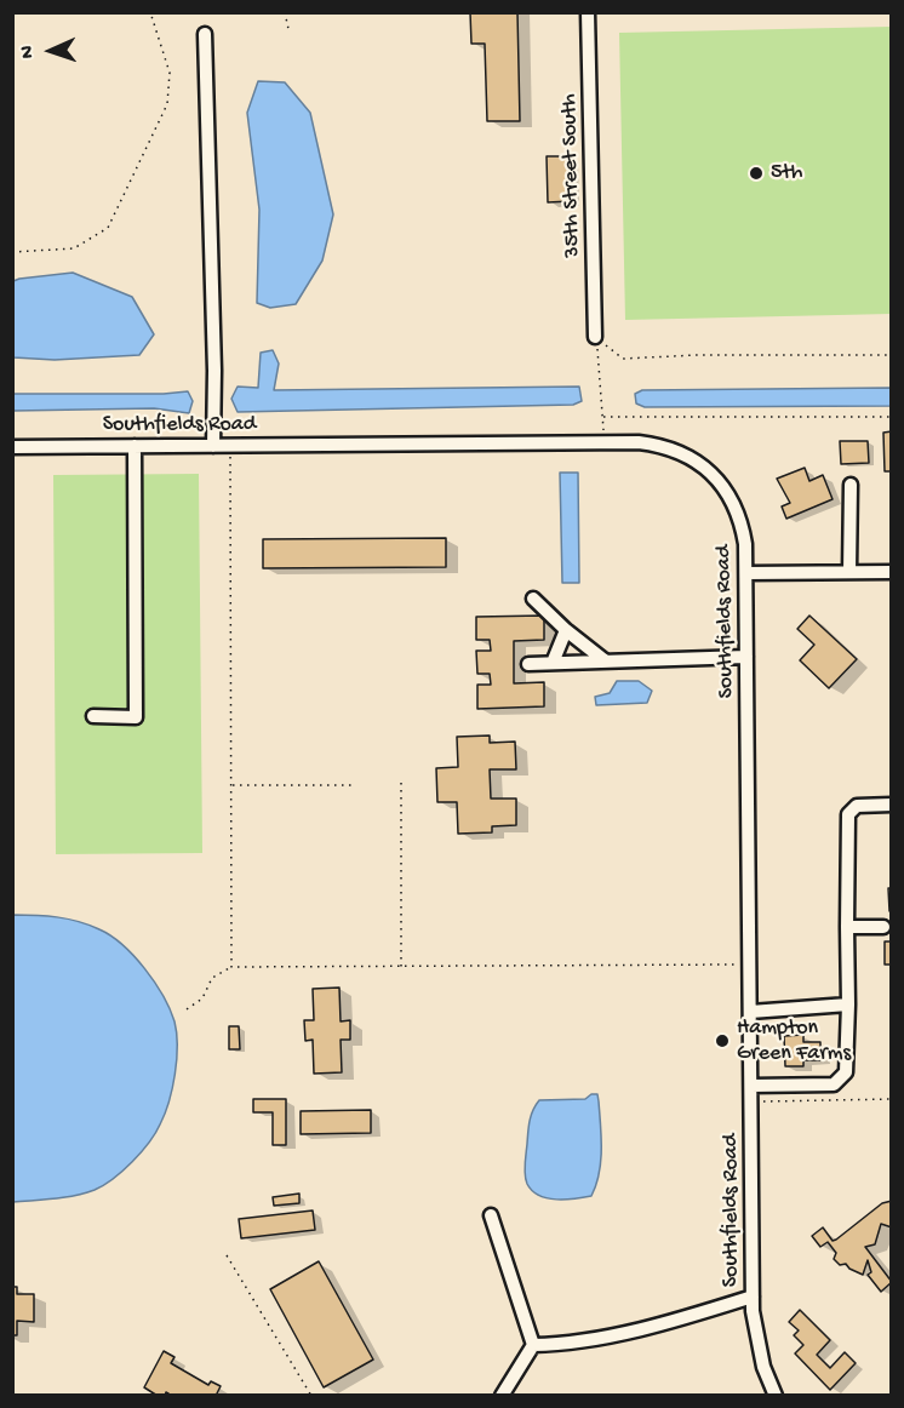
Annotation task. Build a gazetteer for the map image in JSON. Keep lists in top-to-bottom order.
{
  "streets": {
    "street": ["35th Street South", "Southfields Road"]
  },
  "places": ["5th", "Hampton Green Farms"],
  "north": "left"
}
